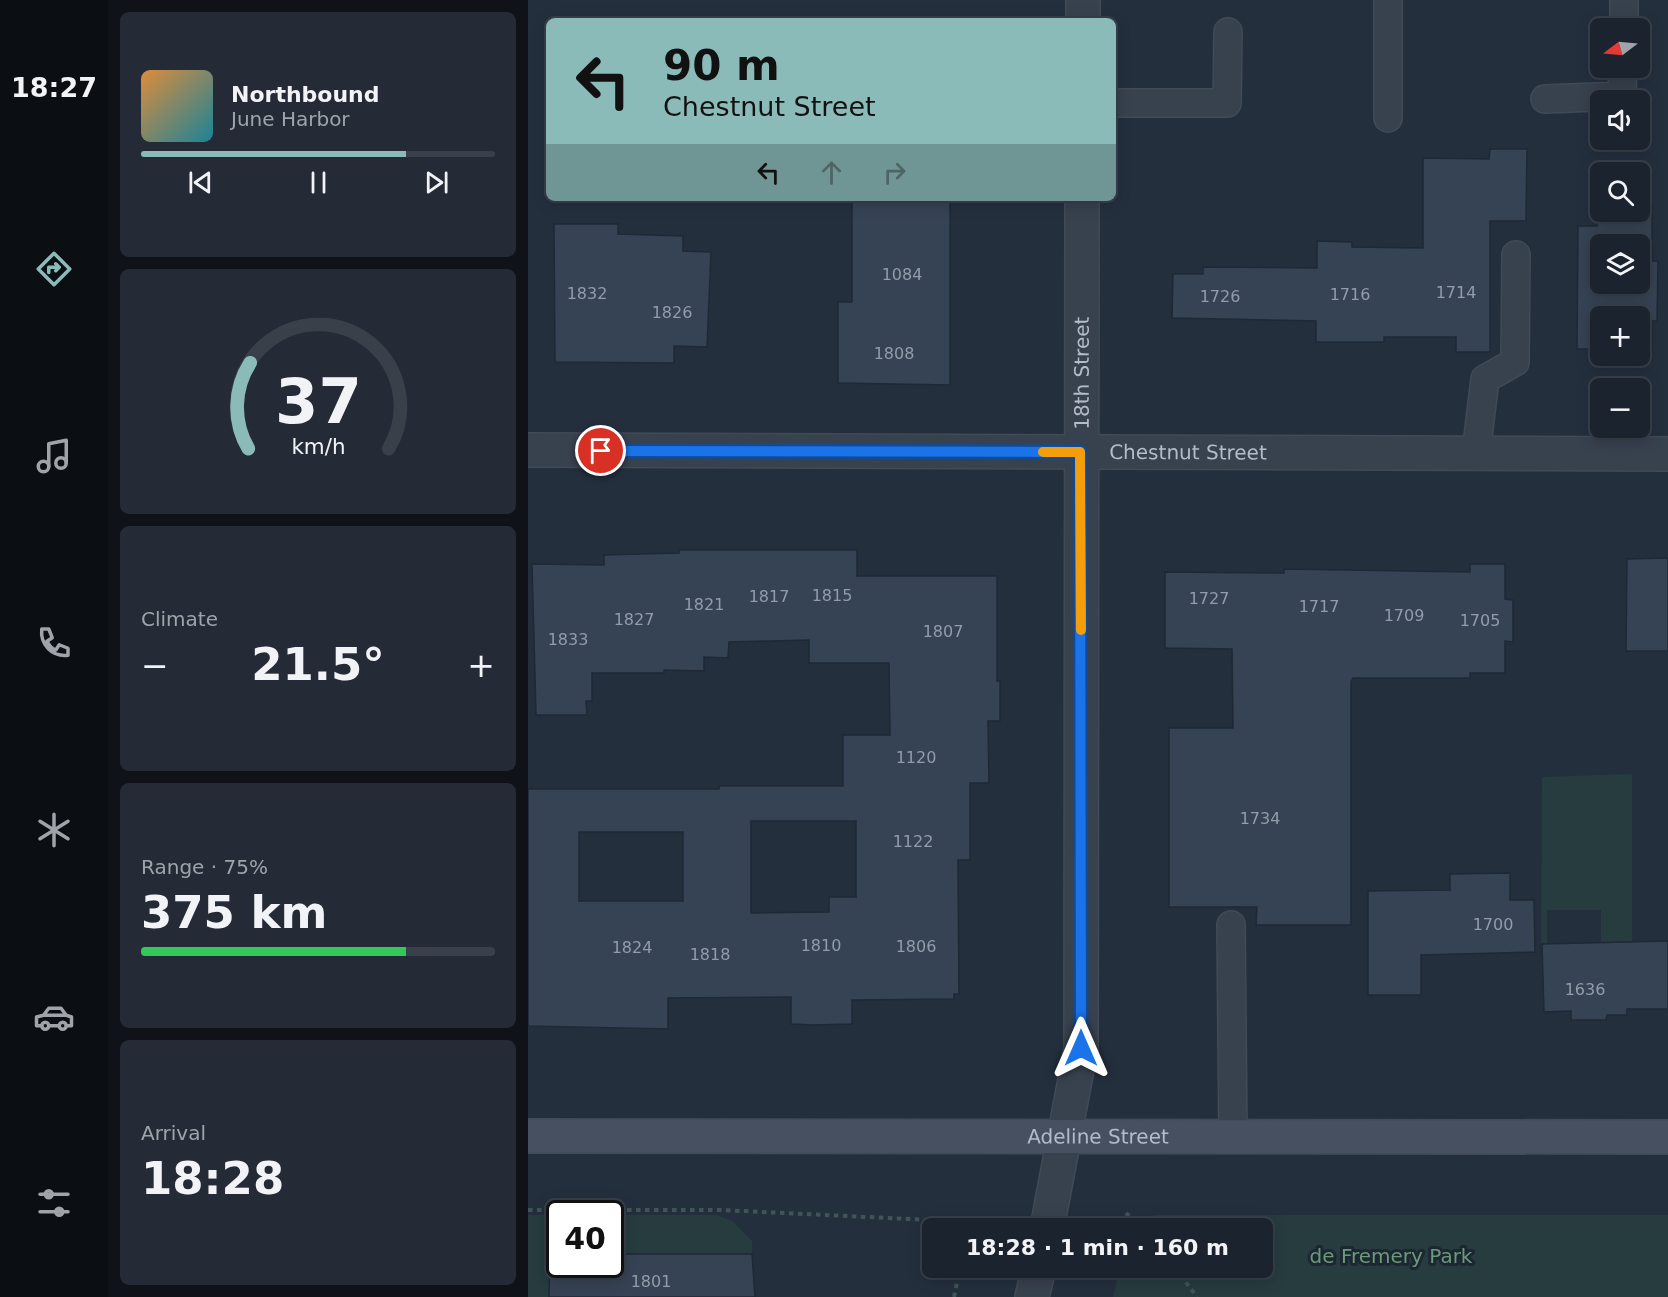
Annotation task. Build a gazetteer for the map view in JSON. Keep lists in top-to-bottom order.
{
  "streets": {
    "main road": ["Adeline Street"],
    "street": ["18th Street", "Chestnut Street"]
  },
  "crossings": [
    ["18th Street", "Chestnut Street"],
    ["18th Street", "Adeline Street"]
  ],
  "parks": ["de Fremery Park"],
  "house_numbers": [
    "1084",
    "1714",
    "1832",
    "1716",
    "1726",
    "1826",
    "1808",
    "1815",
    "1817",
    "1727",
    "1821",
    "1717",
    "1709",
    "1827",
    "1705",
    "1807",
    "1833",
    "1120",
    "1734",
    "1122",
    "1700",
    "1810",
    "1806",
    "1824",
    "1818",
    "1636",
    "1801"
  ],
  "north": "left",
  "page": {
    "tabs": "18:27",
    "map_buttons": ["+", "−"],
    "turn": ["90 m", "Chestnut Street"],
    "song": ["Northbound", "June Harbor"],
    "tile": [
      "Climate",
      ["Range · 75%", "375 km"],
      ["Arrival", "18:28"]
    ],
    "heat": ["−", "21.5°", "+"],
    "limit": "40",
    "trip": "18:28 · 1 min · 160 m",
    "gauge": ["37", "km/h"]
  }
}
